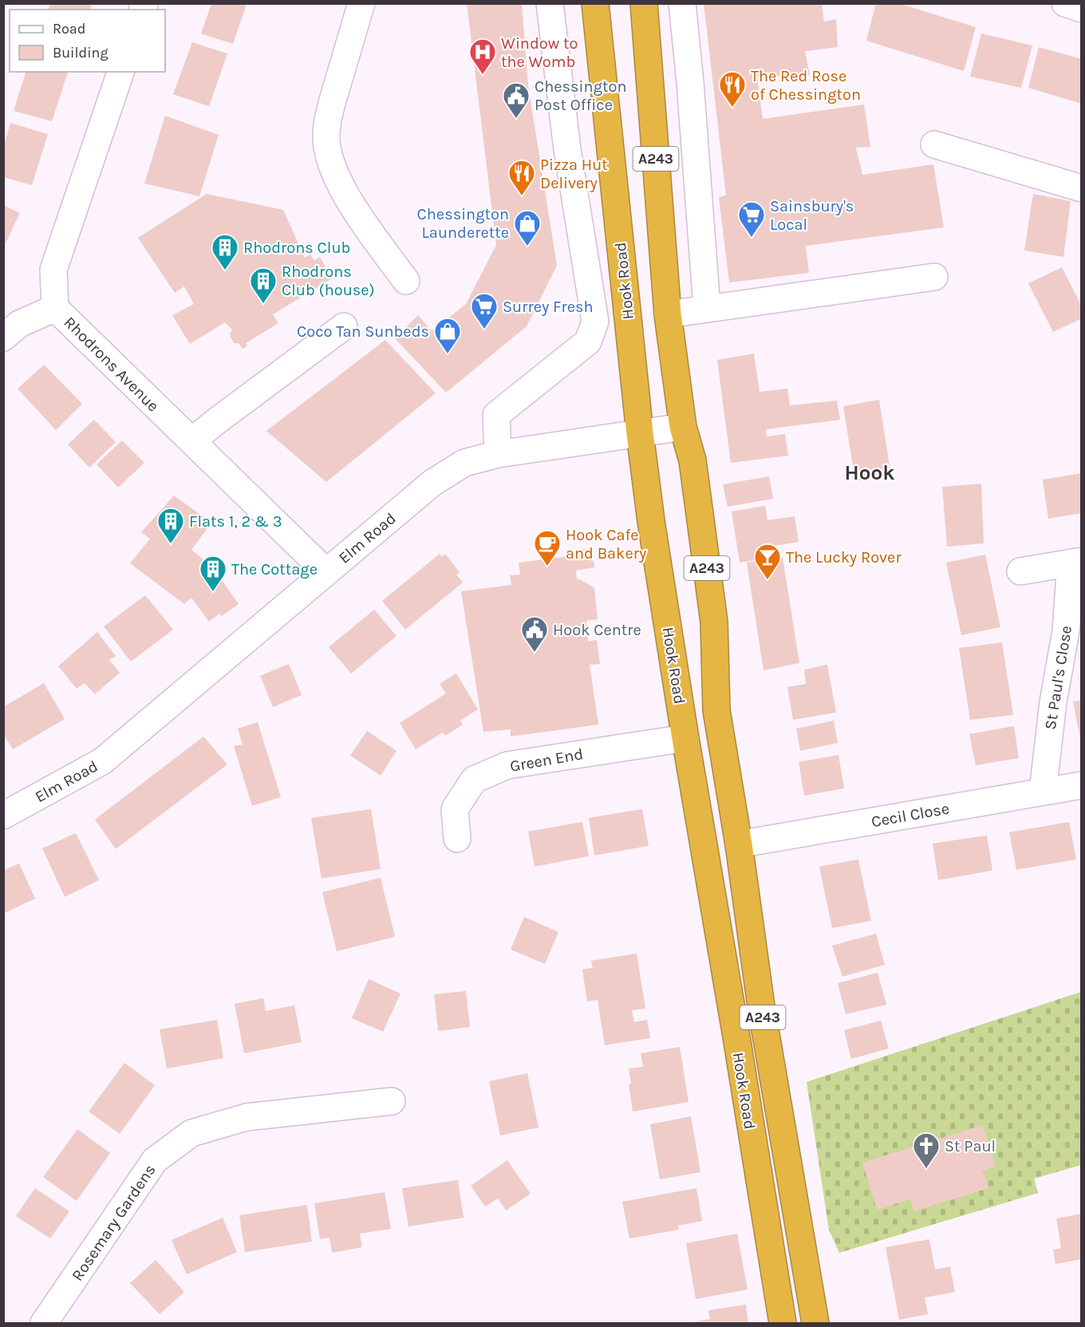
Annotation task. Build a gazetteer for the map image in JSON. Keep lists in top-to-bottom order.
{
  "streets": {
    "highway": ["A243", "Hook Road"],
    "street": [
      "Rhodrons Avenue",
      "Elm Road",
      "St Paul's Close",
      "Green End",
      "Cecil Close",
      "Rosemary Gardens"
    ]
  },
  "crossings": [
    ["Hook Road", "Elm Road"],
    ["Hook Road", "Green End"],
    ["Hook Road", "Cecil Close"],
    ["Rhodrons Avenue", "Elm Road"],
    ["St Paul's Close", "Cecil Close"]
  ],
  "districts": ["Hook"],
  "places": {
    "hospital": ["Window to the Womb"],
    "restaurant": ["The Red Rose of Chessington", "Pizza Hut Delivery"],
    "public building": ["Chessington Post Office", "Hook Centre"],
    "supermarket": ["Sainsbury's Local", "Surrey Fresh"],
    "shop": ["Chessington Launderette", "Coco Tan Sunbeds"],
    "building": [
      "Rhodrons Club",
      "Rhodrons Club (house)",
      "Flats 1, 2 & 3",
      "The Cottage"
    ],
    "cafe": ["Hook Cafe and Bakery"],
    "bar": ["The Lucky Rover"],
    "church": ["St Paul"]
  },
  "legend": ["Road", "Building"]
}
